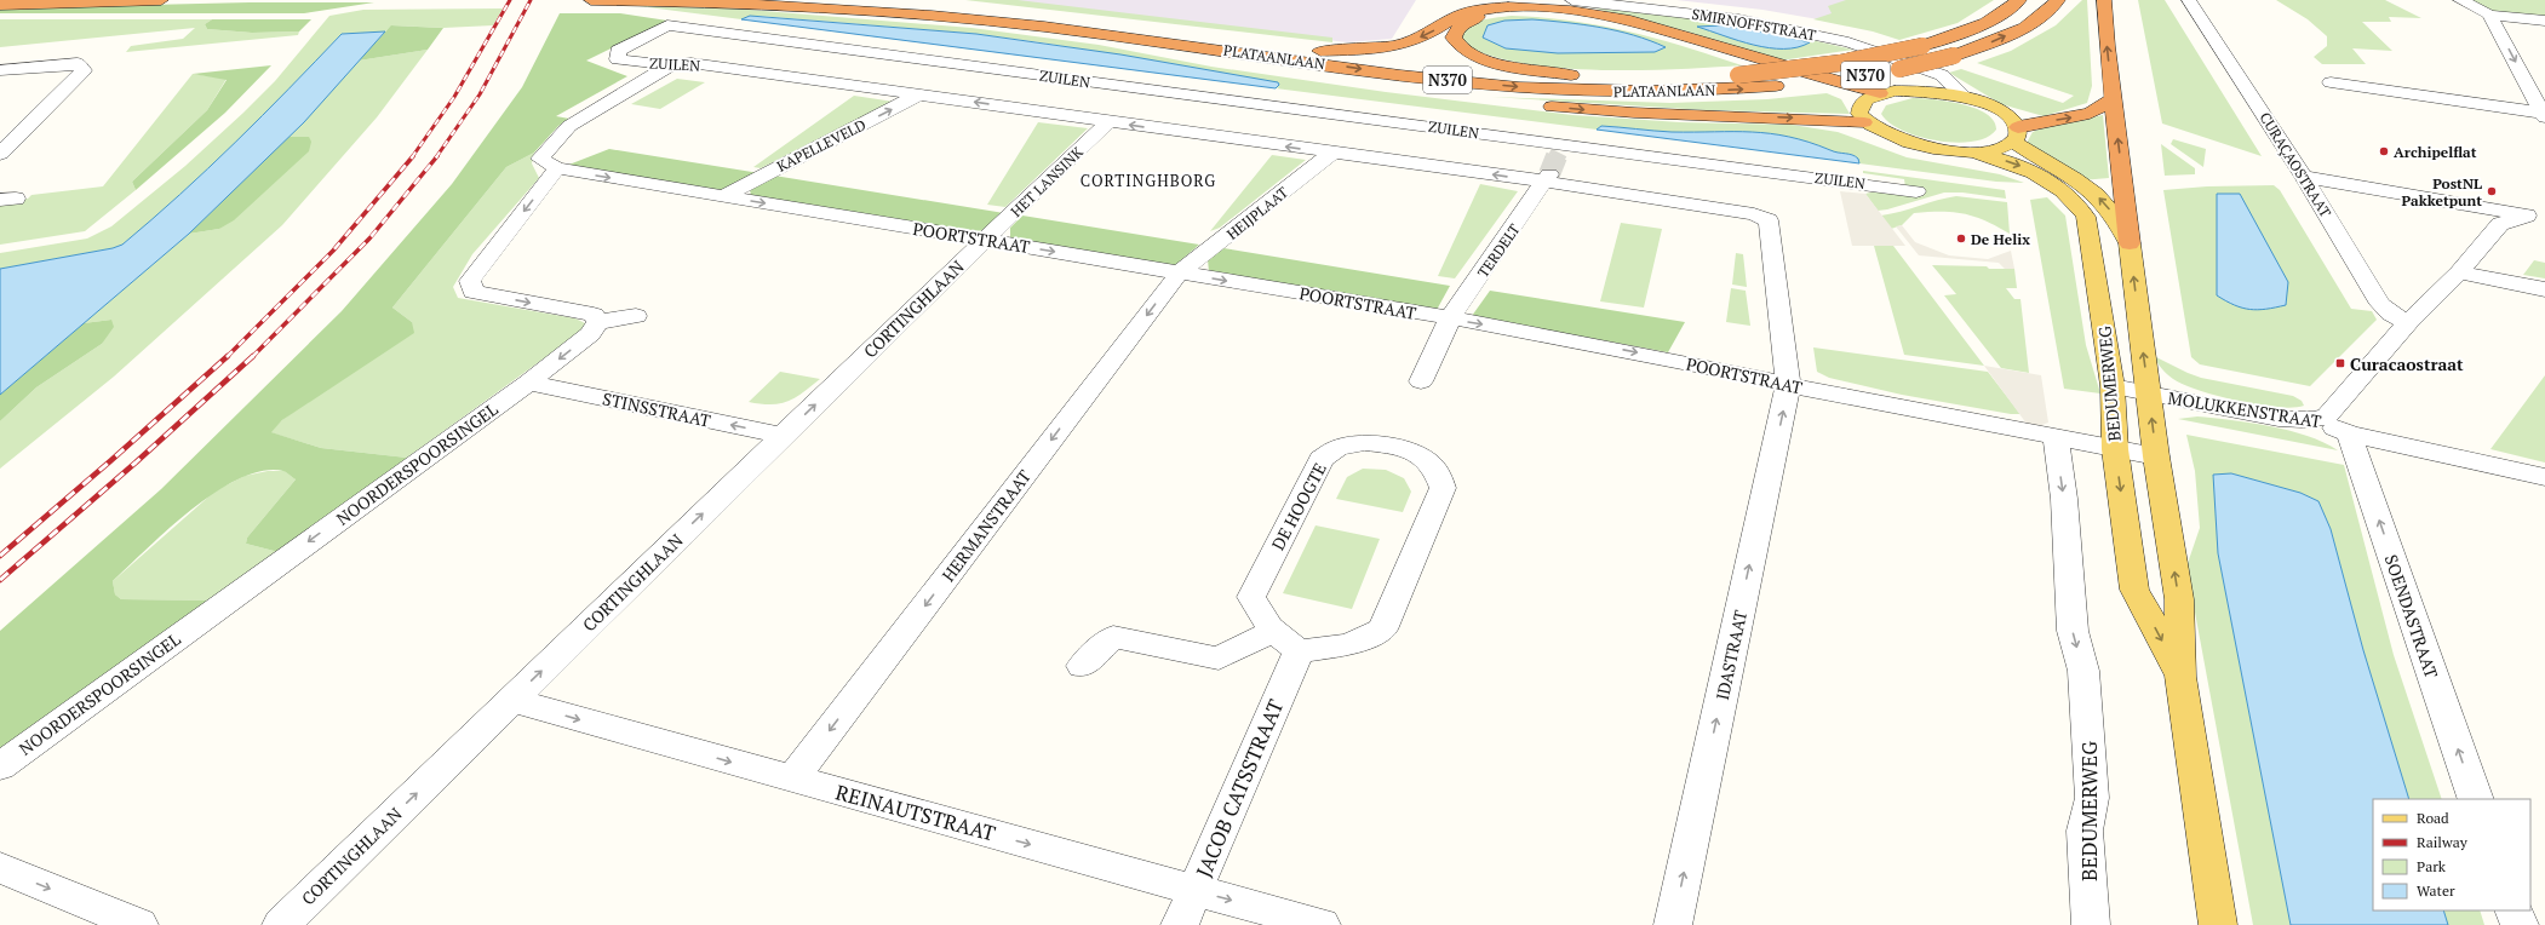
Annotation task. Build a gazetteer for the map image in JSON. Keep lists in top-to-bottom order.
{
  "streets": {
    "highway": ["PLATAANLAAN", "N370"],
    "main road": ["BEDUMERWEG"],
    "street": [
      "SMIRNOFFSTRAAT",
      "ZUILEN",
      "KAPELLEVELD",
      "CURAÇAOSTRAAT",
      "HET LANSINK",
      "HEIJPLAAT",
      "POORTSTRAAT",
      "TERDELT",
      "CORTINGHLAAN",
      "STINSSTRAAT",
      "MOLUKKENSTRAAT",
      "NOORDERSPOORSINGEL",
      "DE HOOGTE",
      "HERMANSTRAAT",
      "SOENDASTRAAT",
      "IDASTRAAT",
      "JACOB CATSSTRAAT",
      "REINAUTSTRAAT"
    ]
  },
  "crossings": [
    ["SMIRNOFFSTRAAT", "BEDUMERWEG"],
    ["PLATAANLAAN", "N370"],
    ["ZUILEN", "KAPELLEVELD"],
    ["ZUILEN", "HET LANSINK"],
    ["ZUILEN", "HEIJPLAAT"],
    ["ZUILEN", "POORTSTRAAT"],
    ["ZUILEN", "TERDELT"],
    ["ZUILEN", "IDASTRAAT"],
    ["N370", "BEDUMERWEG"],
    ["KAPELLEVELD", "POORTSTRAAT"],
    ["HET LANSINK", "POORTSTRAAT"],
    ["HET LANSINK", "CORTINGHLAAN"],
    ["HEIJPLAAT", "POORTSTRAAT"],
    ["HEIJPLAAT", "HERMANSTRAAT"],
    ["POORTSTRAAT", "TERDELT"],
    ["POORTSTRAAT", "CORTINGHLAAN"],
    ["POORTSTRAAT", "BEDUMERWEG"],
    ["POORTSTRAAT", "HERMANSTRAAT"],
    ["POORTSTRAAT", "IDASTRAAT"],
    ["CORTINGHLAAN", "STINSSTRAAT"],
    ["CORTINGHLAAN", "REINAUTSTRAAT"],
    ["BEDUMERWEG", "MOLUKKENSTRAAT"],
    ["STINSSTRAAT", "NOORDERSPOORSINGEL"],
    ["MOLUKKENSTRAAT", "SOENDASTRAAT"],
    ["DE HOOGTE", "JACOB CATSSTRAAT"],
    ["HERMANSTRAAT", "REINAUTSTRAAT"],
    ["JACOB CATSSTRAAT", "REINAUTSTRAAT"]
  ],
  "one_way": [
    "KAPELLEVELD",
    "POORTSTRAAT",
    "CORTINGHLAAN",
    "STINSSTRAAT",
    "NOORDERSPOORSINGEL",
    "HERMANSTRAAT",
    "SOENDASTRAAT",
    "IDASTRAAT",
    "REINAUTSTRAAT"
  ],
  "districts": ["CORTINGHBORG"],
  "places": {
    "other": ["Archipelflat", "PostNL Pakketpunt", "De Helix"],
    "transit": ["Curacaostraat"]
  },
  "legend": [
    "Road",
    "Railway",
    "Park",
    "Water"
  ]
}
